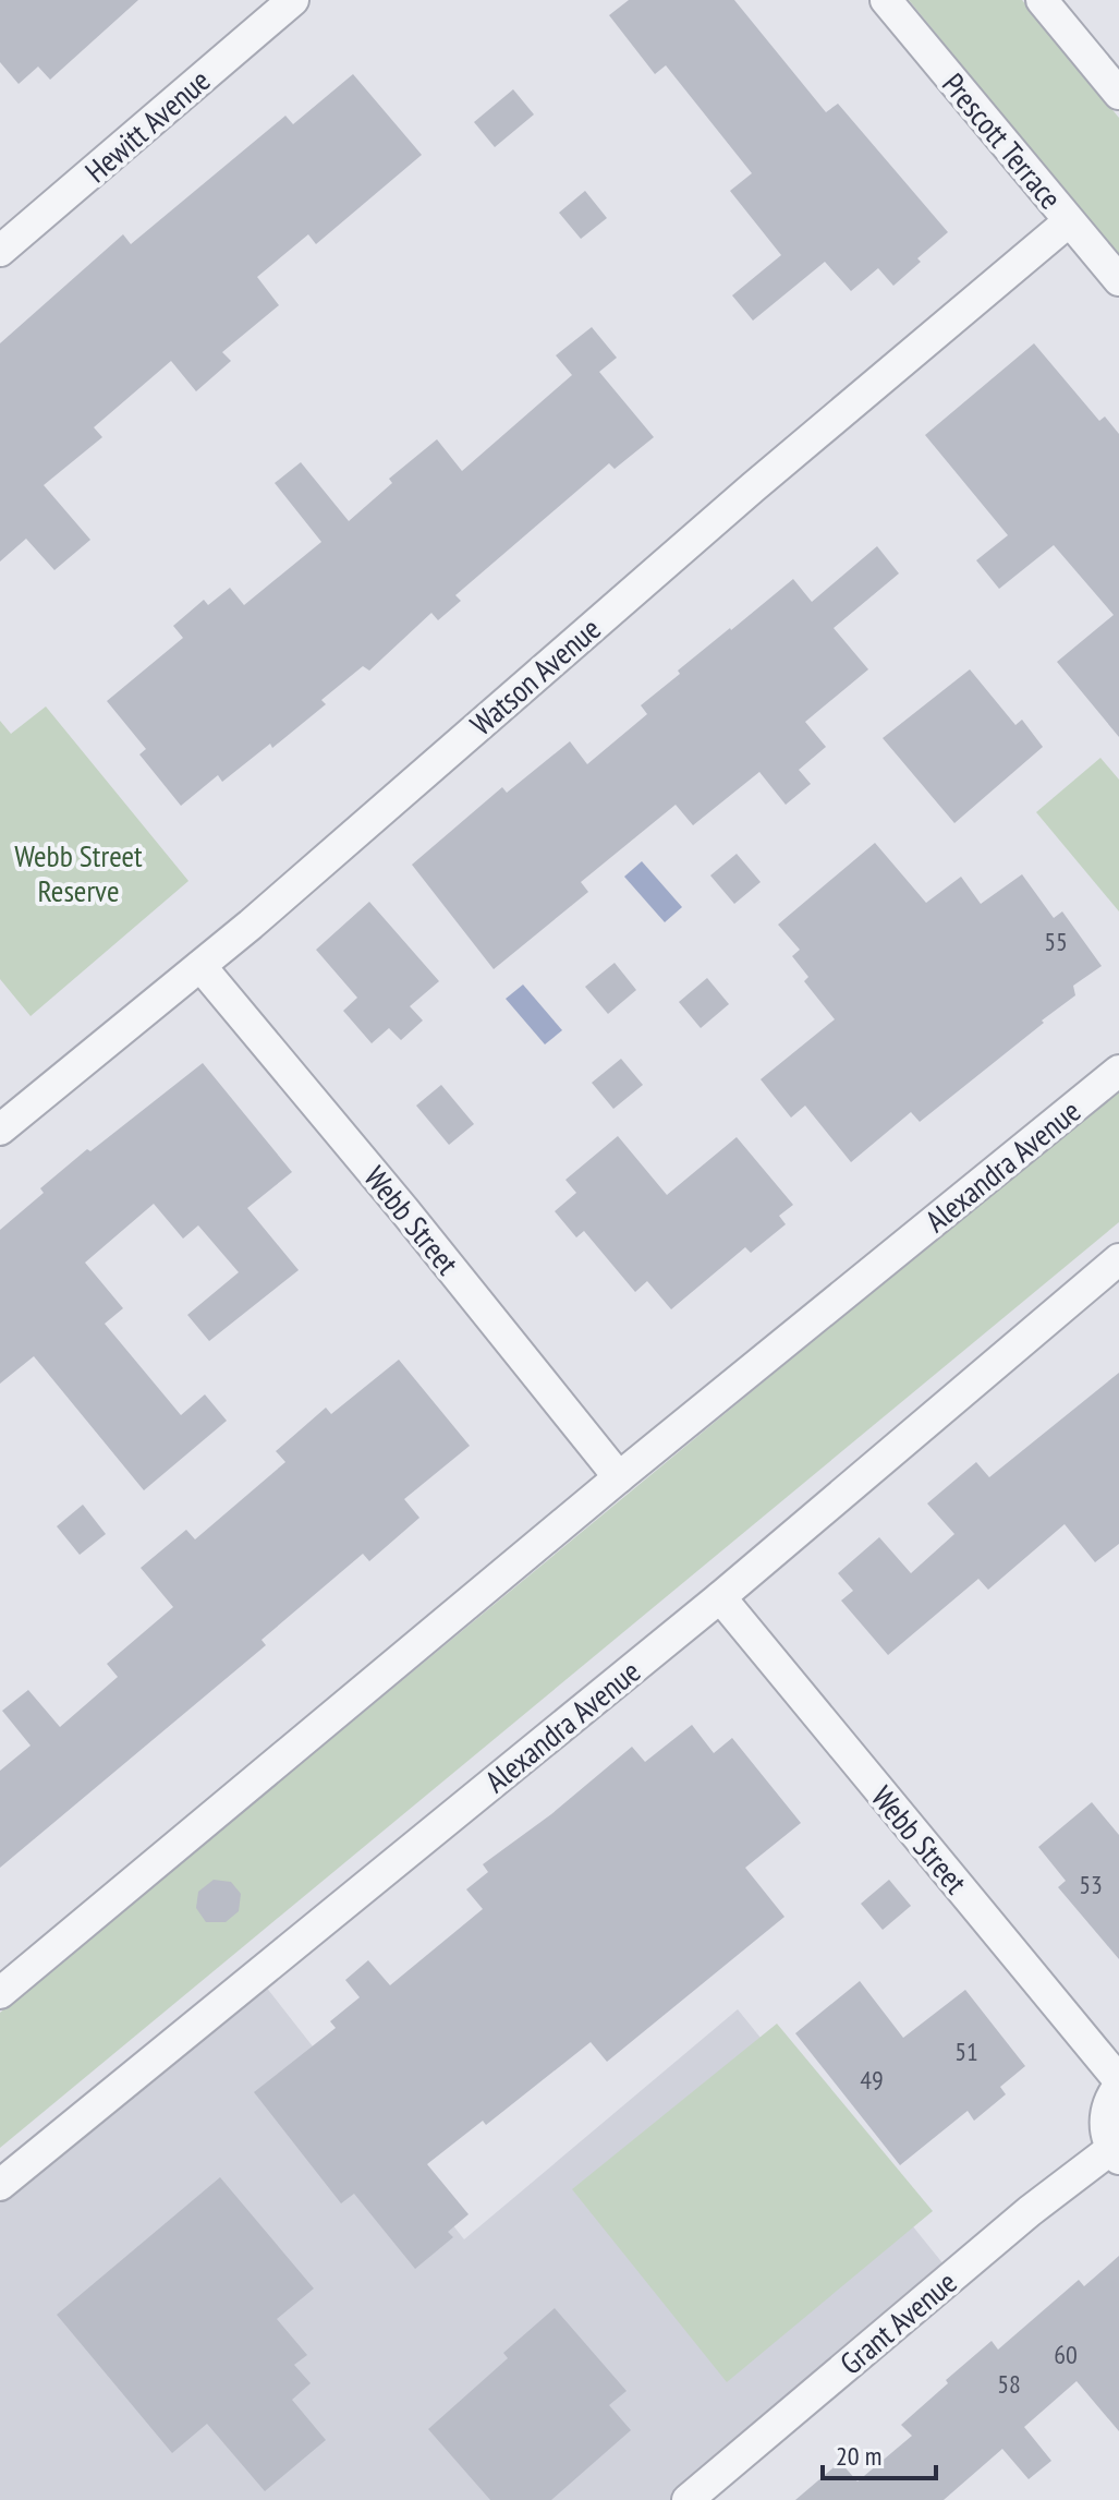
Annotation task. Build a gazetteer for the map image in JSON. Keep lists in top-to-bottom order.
{
  "streets": {
    "street": [
      "Hewitt Avenue",
      "Prescott Terrace",
      "Watson Avenue",
      "Alexandra Avenue",
      "Webb Street",
      "Grant Avenue"
    ]
  },
  "crossings": [
    ["Prescott Terrace", "Watson Avenue"],
    ["Watson Avenue", "Webb Street"],
    ["Alexandra Avenue", "Webb Street"]
  ],
  "parks": ["Webb Street Reserve"],
  "house_numbers": [
    "55",
    "53",
    "51",
    "49",
    "60",
    "58"
  ],
  "scale_bar": "20 m"
}
